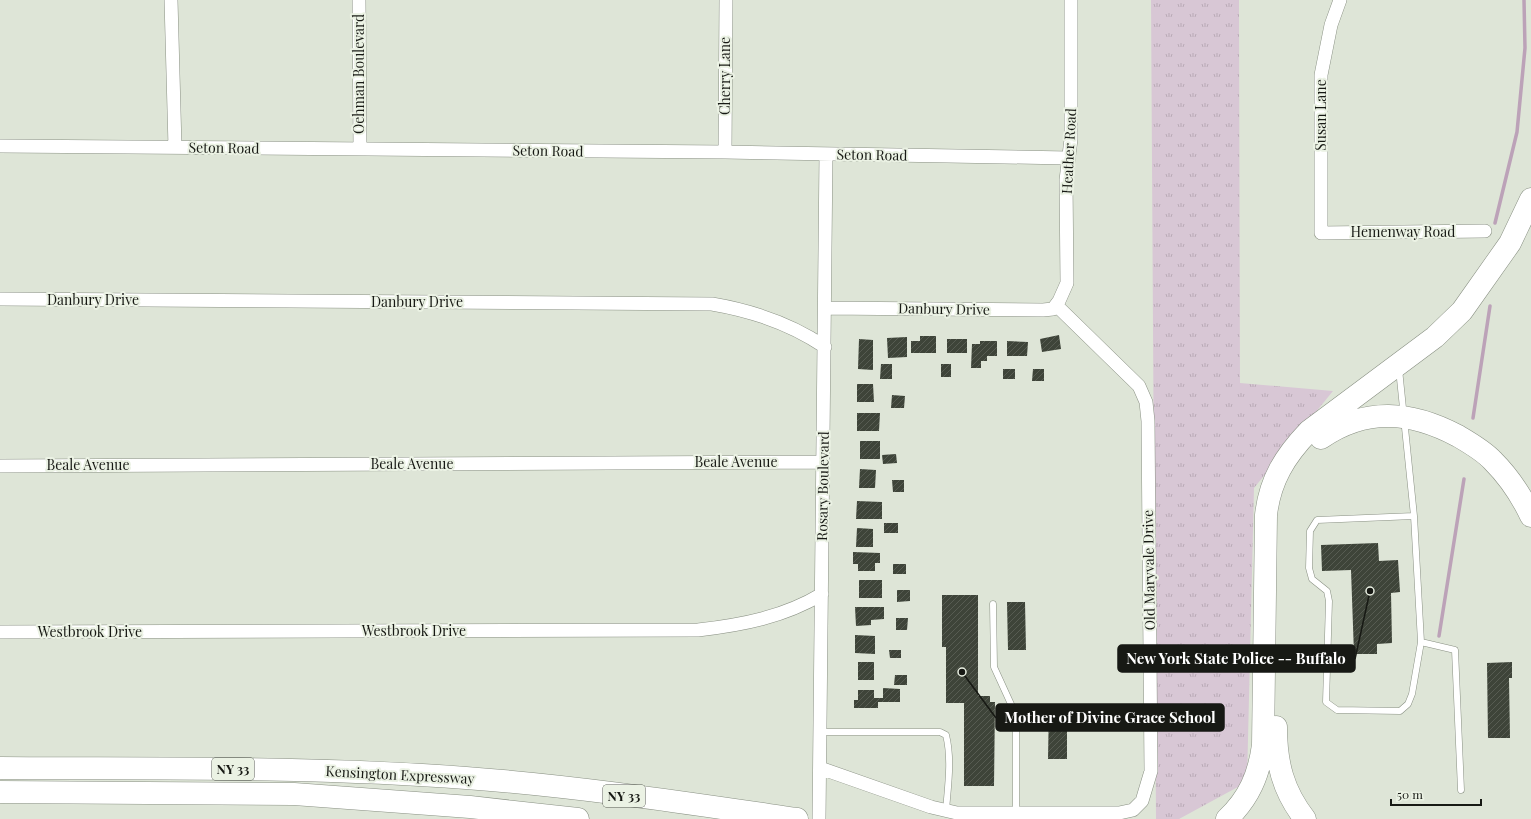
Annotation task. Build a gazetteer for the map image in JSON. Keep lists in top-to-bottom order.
{
  "streets": {
    "highway": ["NY 33", "Kensington Expressway"],
    "street": [
      "Oehman Boulevard",
      "Cherry Lane",
      "Susan Lane",
      "Seton Road",
      "Heather Road",
      "Hemenway Road",
      "Danbury Drive",
      "Beale Avenue",
      "Rosary Boulevard",
      "Old Maryvale Drive",
      "Westbrook Drive"
    ]
  },
  "crossings": [
    ["Oehman Boulevard", "Seton Road"],
    ["Cherry Lane", "Seton Road"],
    ["Susan Lane", "Hemenway Road"],
    ["Seton Road", "Heather Road"],
    ["Seton Road", "Rosary Boulevard"],
    ["Heather Road", "Danbury Drive"],
    ["Heather Road", "Old Maryvale Drive"],
    ["Danbury Drive", "Rosary Boulevard"],
    ["Danbury Drive", "Old Maryvale Drive"],
    ["Beale Avenue", "Rosary Boulevard"],
    ["Rosary Boulevard", "Old Maryvale Drive"],
    ["Rosary Boulevard", "Westbrook Drive"]
  ],
  "places": ["New York State Police -- Buffalo", "Mother of Divine Grace School"],
  "scale_bar": "50 m"
}
